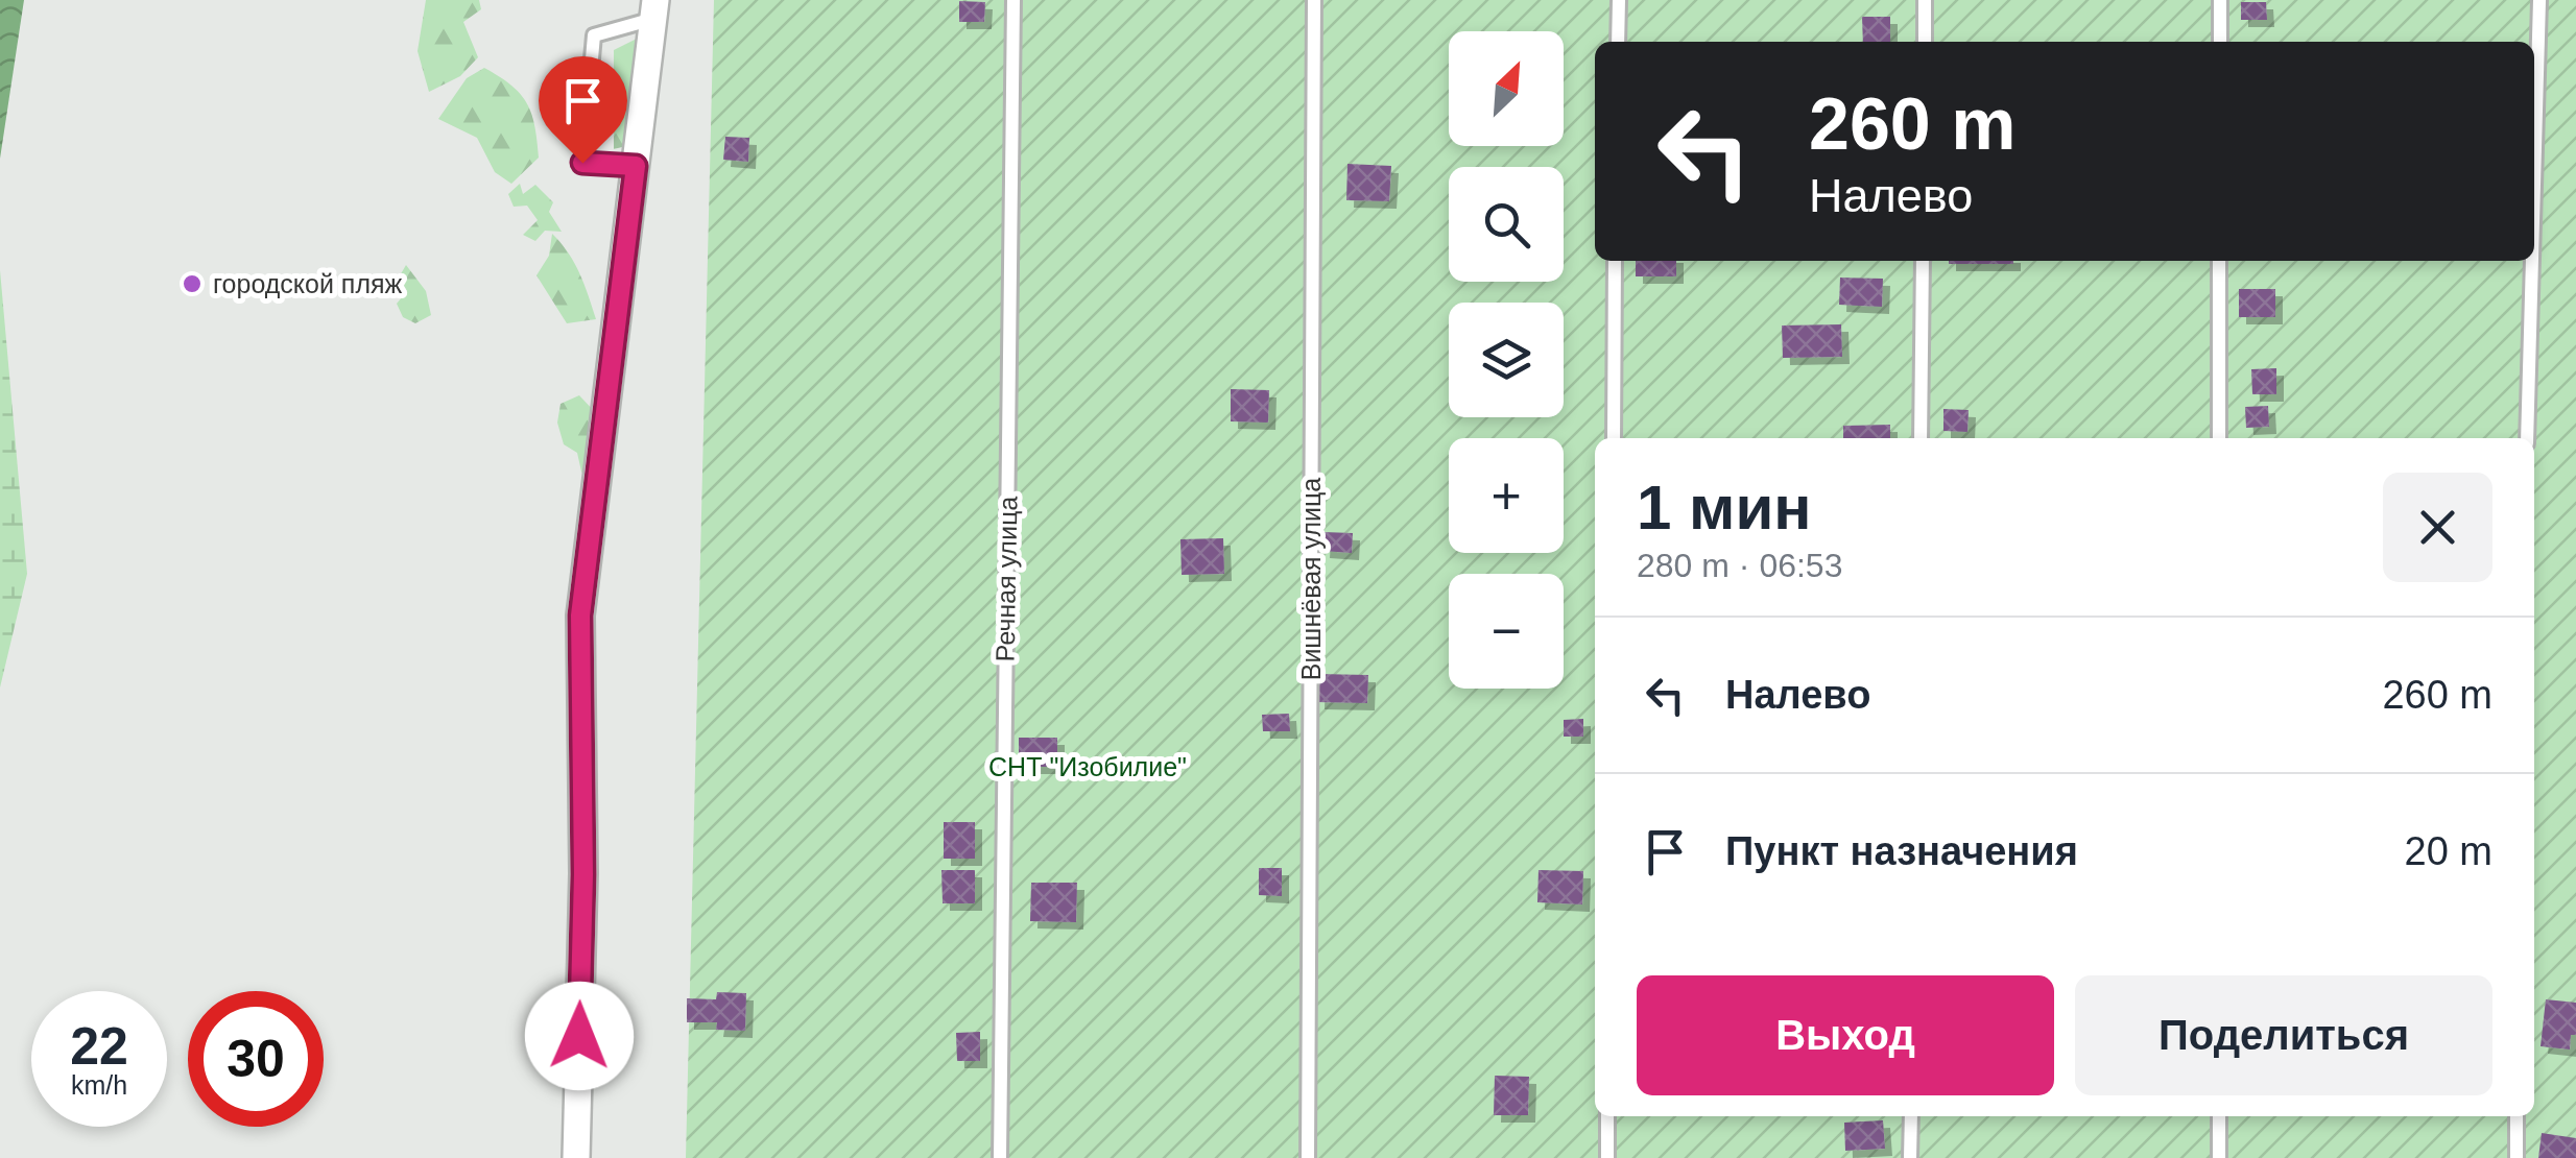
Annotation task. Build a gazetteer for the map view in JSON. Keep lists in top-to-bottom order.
{
  "streets": {
    "lane": ["Речная улица", "Вишнёвая улица"]
  },
  "parks": ["СНТ \"Изобилие\""],
  "places": ["городской пляж"],
  "north": "top right",
  "page": {
    "map_buttons": ["+", "−"],
    "turn": ["260 m", "Налево"],
    "heading": ["1 мин", "280 m · 06:53"],
    "list": [
      {
        "name": "Налево",
        "value": "260 m"
      },
      {
        "name": "Пункт назначения",
        "value": "20 m"
      }
    ],
    "buttons": ["Выход", "Поделиться"],
    "speed": "22 km/h",
    "limit": "30"
  }
}
